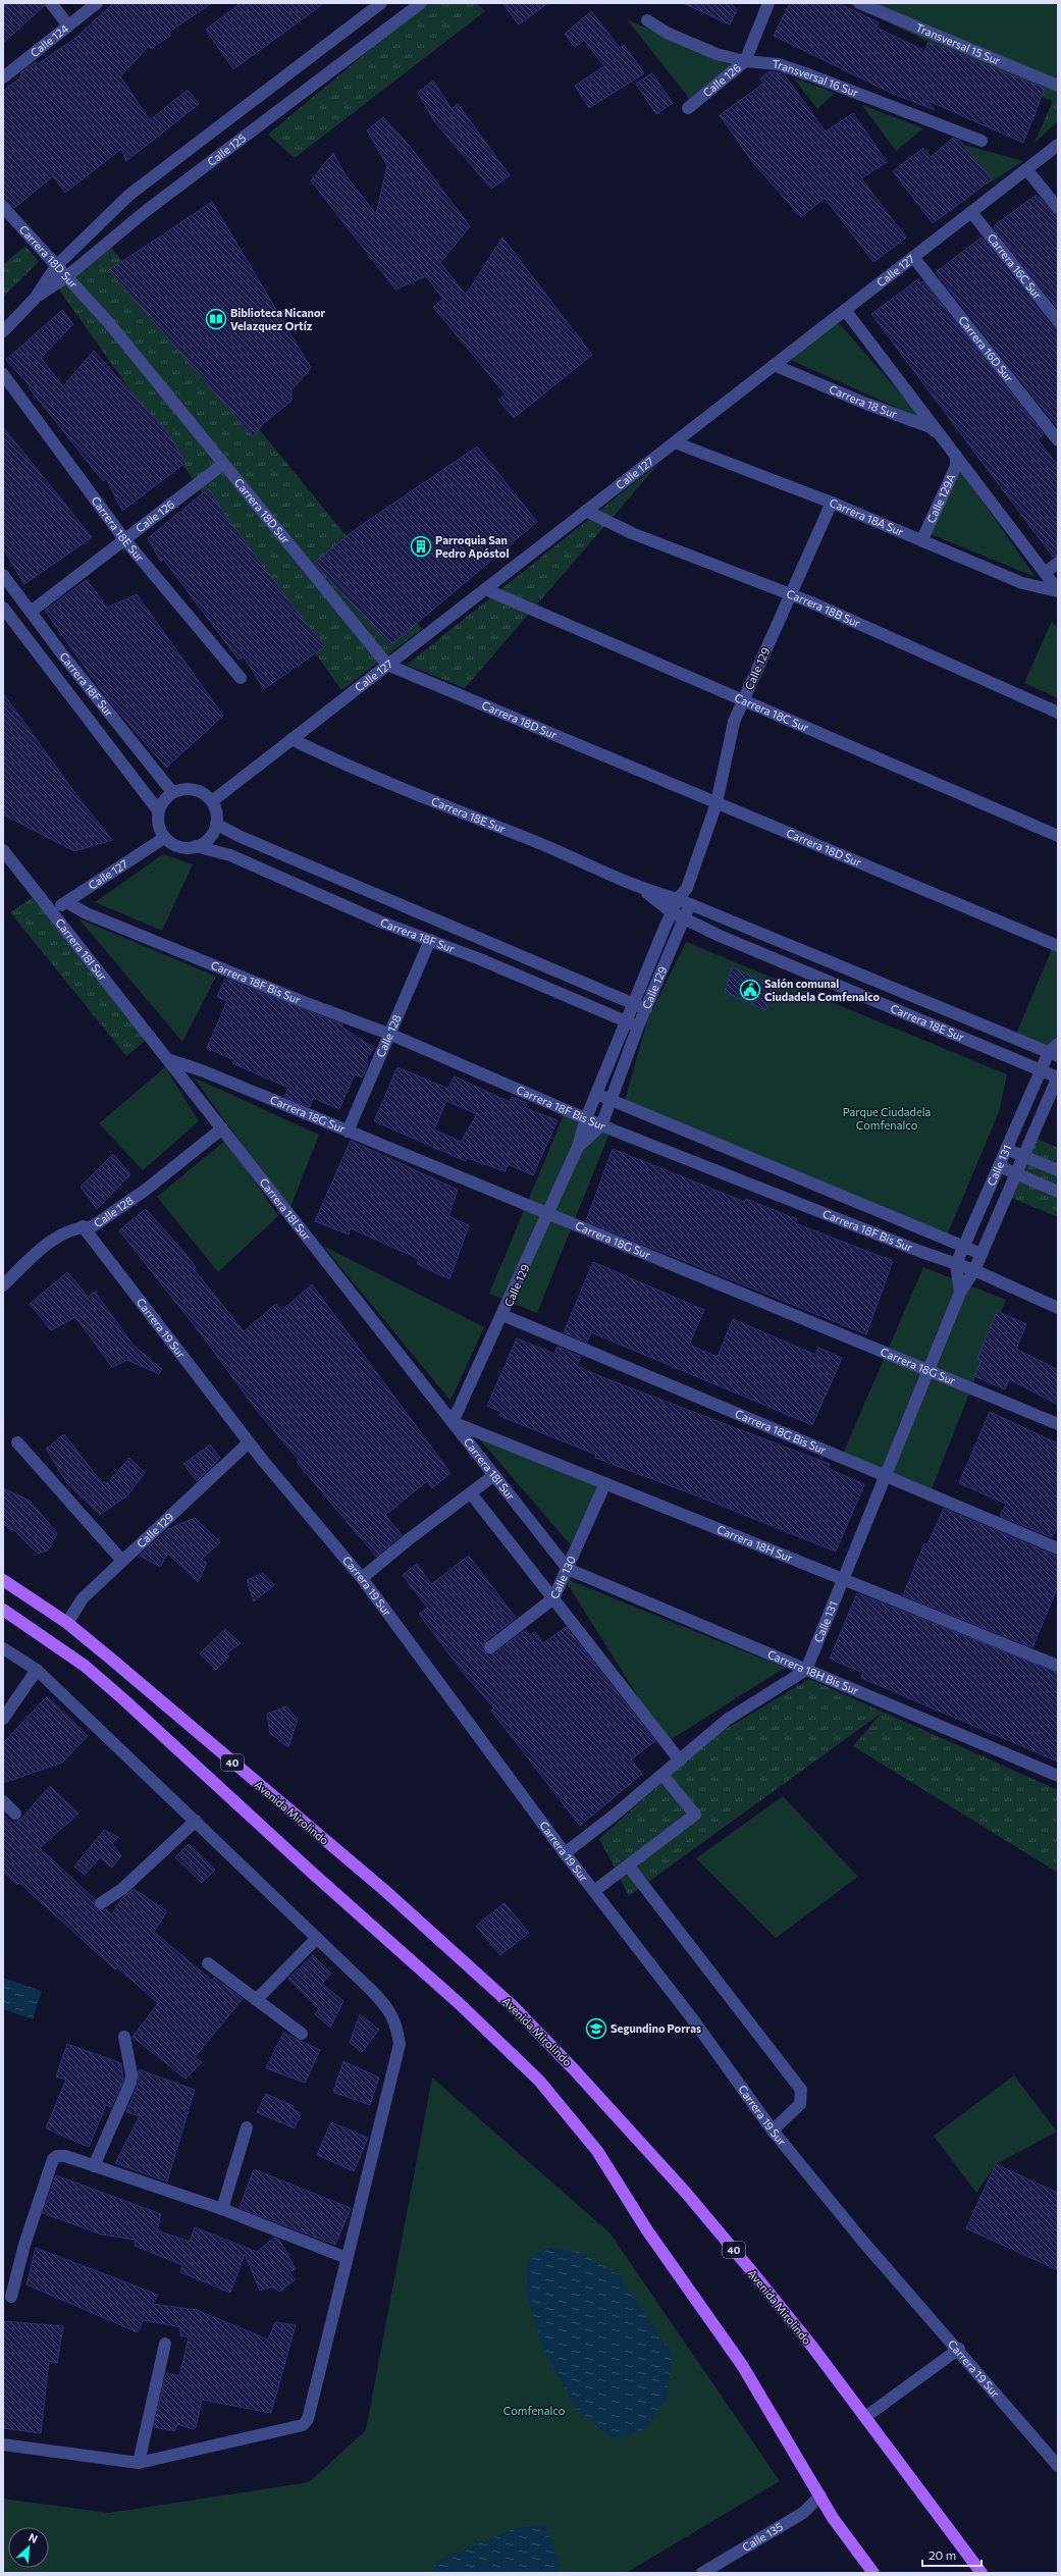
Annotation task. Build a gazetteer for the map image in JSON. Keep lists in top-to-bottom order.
{
  "streets": {
    "main road": ["40", "Avenida Mirolindo"],
    "street": [
      "Calle 124",
      "Transversal 15 Sur",
      "Transversal 16 Sur",
      "Calle 126",
      "Calle 125",
      "Carrera 18D Sur",
      "Carrera 16C Sur",
      "Calle 127",
      "Carrera 16D Sur",
      "Carrera 18 Sur",
      "Calle 129A",
      "Carrera 18A Sur",
      "Carrera 18E Sur",
      "Carrera 18B Sur",
      "Calle 129",
      "Carrera 18F Sur",
      "Carrera 18C Sur",
      "Carrera 18I Sur",
      "Carrera 18F Bis Sur",
      "Calle 128",
      "Carrera 18G Sur",
      "Calle 131",
      "Carrera 19 Sur",
      "Carrera 18G Bis Sur",
      "Carrera 18H Sur",
      "Calle 130",
      "Carrera 18H Bis Sur",
      "Calle 135"
    ]
  },
  "crossings": [
    ["Transversal 16 Sur", "Calle 126"],
    ["Calle 126", "Carrera 18D Sur"],
    ["Calle 126", "Carrera 18E Sur"],
    ["Calle 126", "Carrera 18F Sur"],
    ["Calle 125", "Carrera 18D Sur"],
    ["Carrera 18D Sur", "Calle 127"],
    ["Carrera 18D Sur", "Calle 129"],
    ["Carrera 16C Sur", "Calle 127"],
    ["Calle 127", "Carrera 16D Sur"],
    ["Calle 127", "Carrera 18 Sur"],
    ["Calle 127", "Carrera 18A Sur"],
    ["Calle 127", "Carrera 18E Sur"],
    ["Calle 127", "Carrera 18B Sur"],
    ["Calle 127", "Carrera 18F Sur"],
    ["Calle 127", "Carrera 18C Sur"],
    ["Calle 127", "Carrera 18I Sur"],
    ["Calle 127", "Carrera 18F Bis Sur"],
    ["Carrera 18 Sur", "Calle 129A"],
    ["Carrera 18 Sur", "Carrera 18A Sur"],
    ["Calle 129A", "Carrera 18A Sur"],
    ["Carrera 18A Sur", "Calle 129"],
    ["Carrera 18E Sur", "Calle 129"],
    ["Carrera 18E Sur", "Calle 131"],
    ["Carrera 18B Sur", "Calle 129"],
    ["Calle 129", "Carrera 18F Sur"],
    ["Calle 129", "Carrera 18C Sur"],
    ["Calle 129", "Carrera 18I Sur"],
    ["Calle 129", "Carrera 18F Bis Sur"],
    ["Calle 129", "Carrera 18G Sur"],
    ["Calle 129", "Carrera 19 Sur"],
    ["Calle 129", "Carrera 18G Bis Sur"],
    ["Calle 129", "Carrera 18H Sur"],
    ["Calle 129", "Avenida Mirolindo"],
    ["Carrera 18F Sur", "Calle 128"],
    ["Carrera 18I Sur", "Calle 128"],
    ["Carrera 18I Sur", "Carrera 18G Sur"],
    ["Carrera 18I Sur", "Carrera 18H Sur"],
    ["Carrera 18I Sur", "Calle 130"],
    ["Carrera 18I Sur", "Carrera 18H Bis Sur"],
    ["Carrera 18F Bis Sur", "Calle 128"],
    ["Carrera 18F Bis Sur", "Calle 131"],
    ["Calle 128", "Carrera 18G Sur"],
    ["Calle 128", "Carrera 19 Sur"],
    ["Carrera 18G Sur", "Calle 131"],
    ["Calle 131", "Carrera 18G Bis Sur"],
    ["Calle 131", "Carrera 18H Sur"],
    ["Calle 131", "Carrera 18H Bis Sur"],
    ["Carrera 18H Sur", "Calle 130"],
    ["Calle 130", "Carrera 18H Bis Sur"],
    ["40", "Calle 135"]
  ],
  "parks": ["Parque Ciudadela Comfenalco", "Comfenalco"],
  "places": {
    "library": ["Biblioteca Nicanor Velazquez Ortíz"],
    "building": ["Parroquia San Pedro Apóstol"],
    "public building": ["Salón comunal Ciudadela Comfenalco"],
    "school or university": ["Segundino Porras"]
  },
  "scale_bar": "20 m",
  "north": "top right"
}
